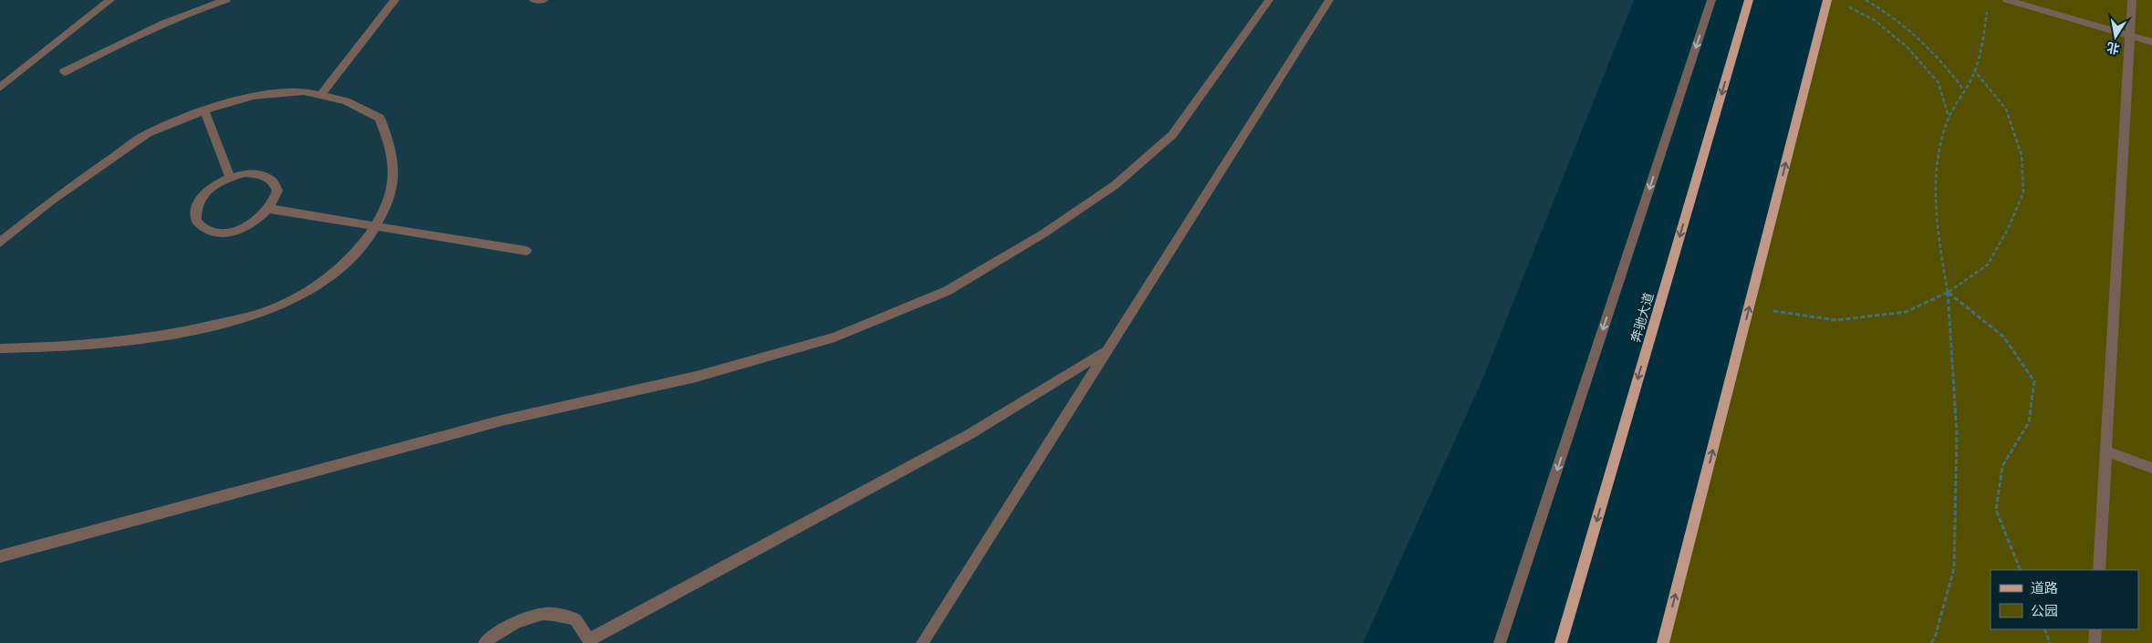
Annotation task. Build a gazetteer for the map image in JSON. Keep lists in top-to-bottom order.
{
  "streets": {
    "main road": ["奔驰大道"]
  },
  "legend": ["道路", "公园"],
  "north": "bottom"
}
